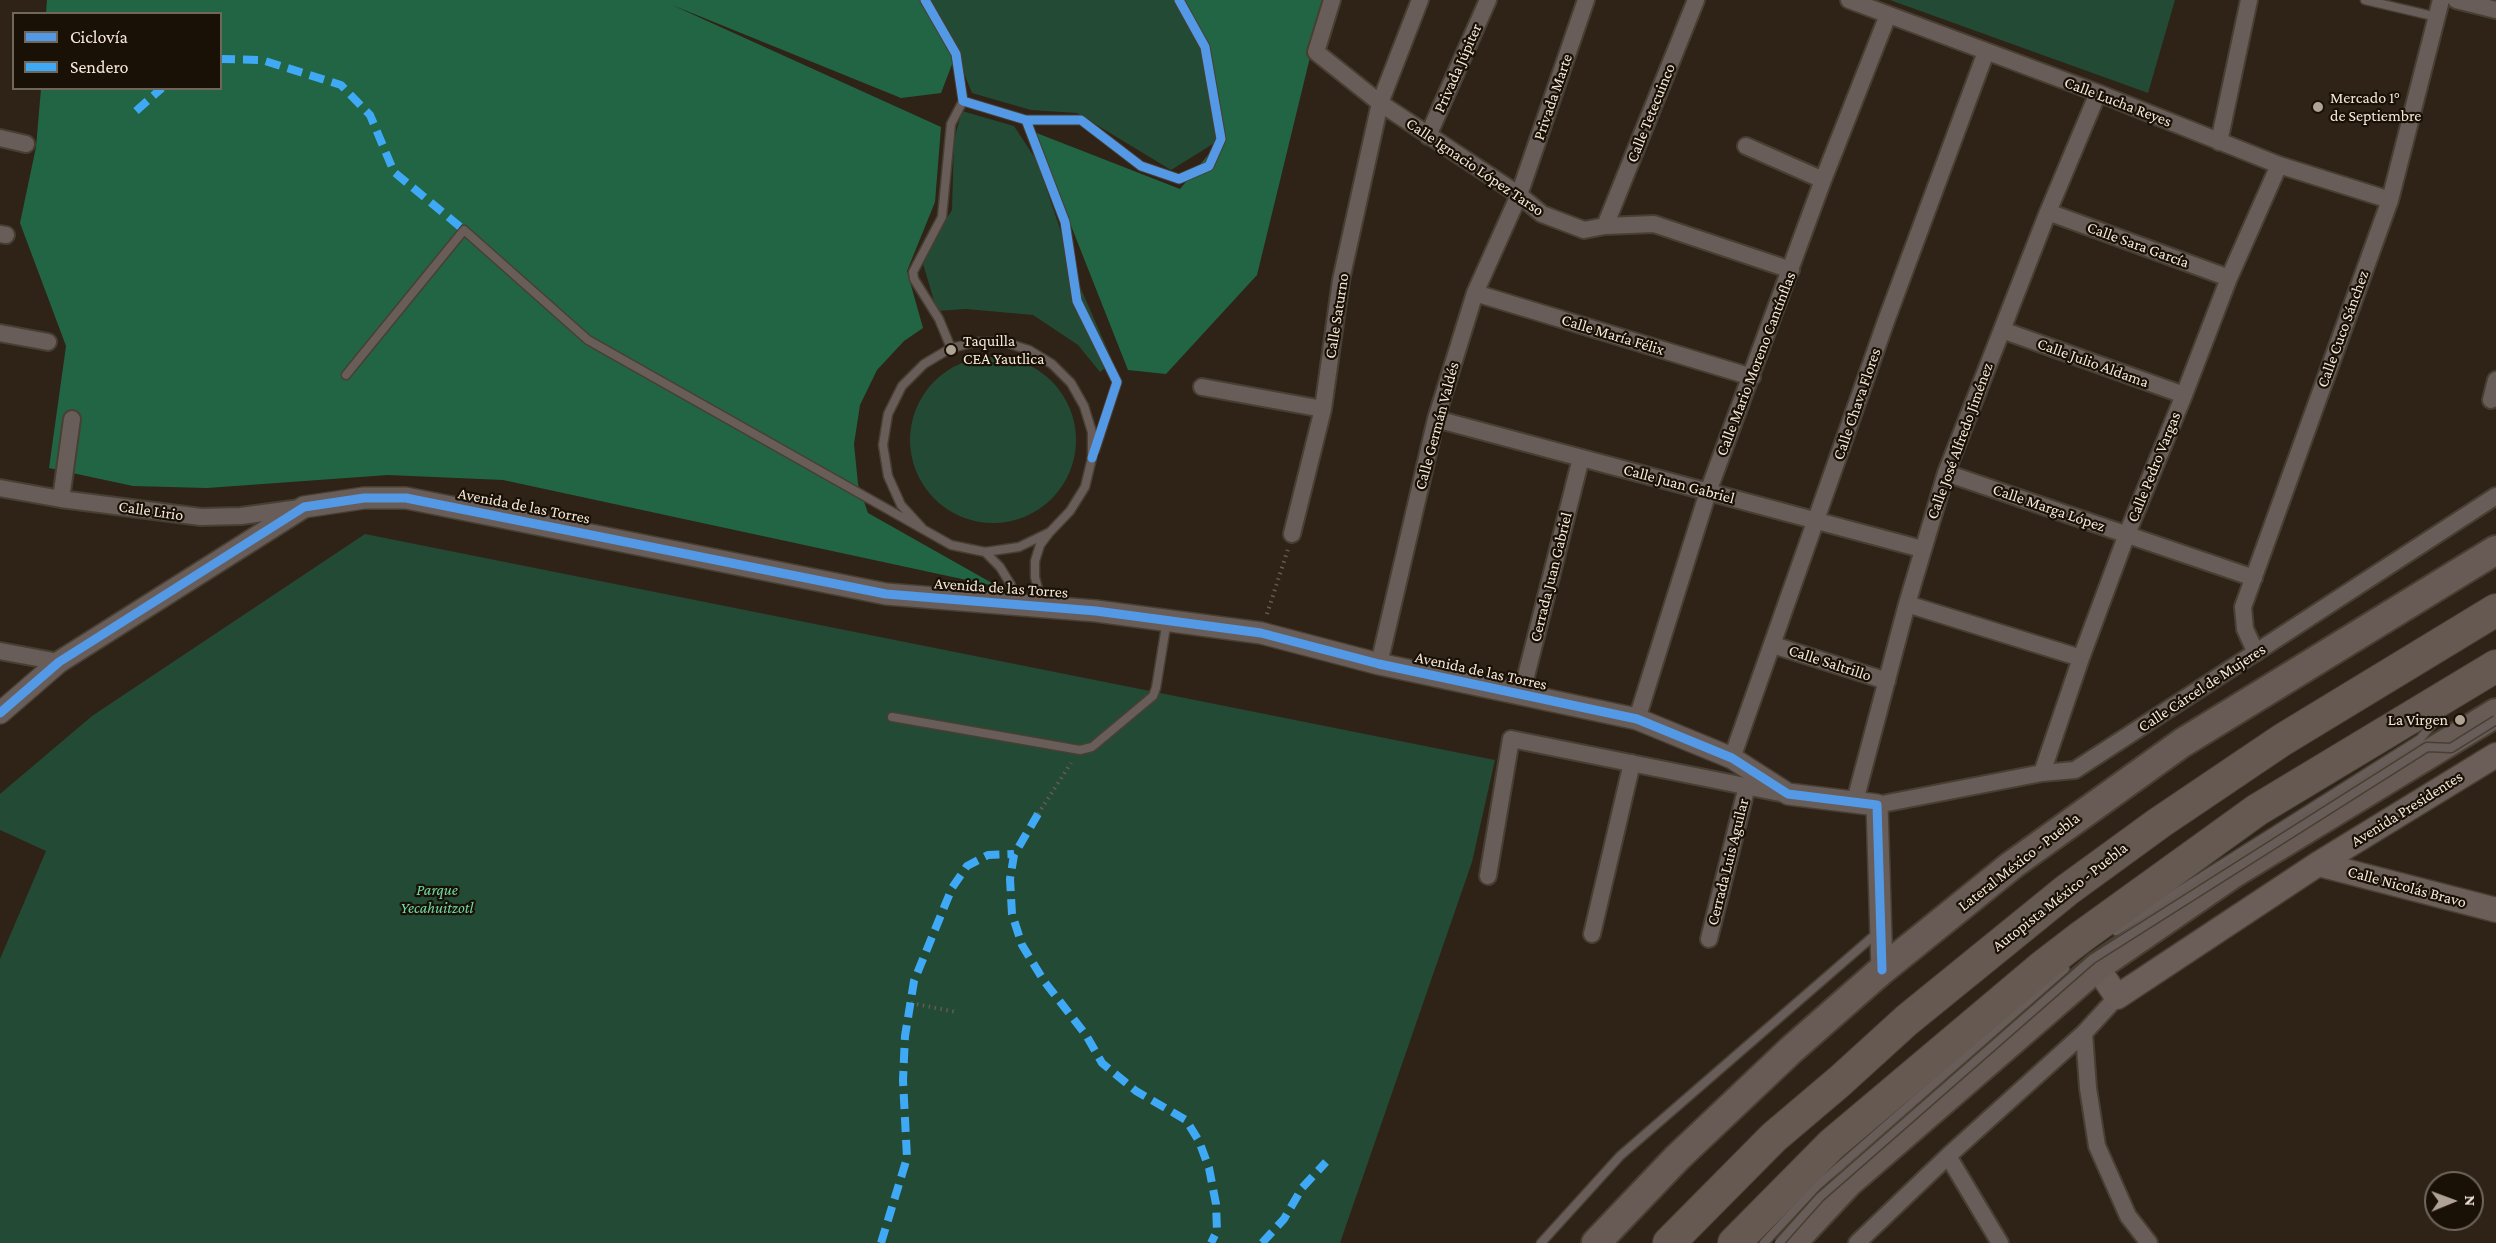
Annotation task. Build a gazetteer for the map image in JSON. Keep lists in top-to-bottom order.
{
  "streets": {
    "highway": ["Lateral México - Puebla", "Autopista México - Puebla"],
    "main road": ["Avenida Presidentes", "Calle Nicolás Bravo"],
    "street": [
      "Privada Júpiter",
      "Privada Marte",
      "Calle Lucha Reyes",
      "Calle Tetecuinco",
      "Calle Ignacio López Tarso",
      "Calle Sara García",
      "Calle Saturno",
      "Calle Cuco Sánchez",
      "Calle María Félix",
      "Calle Julio Aldama",
      "Calle Mario Moreno Cantínflas",
      "Calle Chava Flores",
      "Calle Germán Valdés",
      "Calle José Alfredo Jiménez",
      "Calle Pedro Vargas",
      "Calle Juan Gabriel",
      "Avenida de las Torres",
      "Calle Marga López",
      "Calle Lirio",
      "Cerrada Juan Gabriel",
      "Calle Saltrillo",
      "Calle Cárcel de Mujeres",
      "Cerrada Luis Aguilar"
    ]
  },
  "crossings": [
    ["Privada Júpiter", "Calle Ignacio López Tarso"],
    ["Privada Marte", "Calle Ignacio López Tarso"],
    ["Privada Marte", "Calle Germán Valdés"],
    ["Calle Lucha Reyes", "Calle Cuco Sánchez"],
    ["Calle Lucha Reyes", "Calle Mario Moreno Cantínflas"],
    ["Calle Lucha Reyes", "Calle Chava Flores"],
    ["Calle Lucha Reyes", "Calle José Alfredo Jiménez"],
    ["Calle Lucha Reyes", "Calle Pedro Vargas"],
    ["Calle Tetecuinco", "Calle Ignacio López Tarso"],
    ["Calle Ignacio López Tarso", "Calle Saturno"],
    ["Calle Ignacio López Tarso", "Calle Mario Moreno Cantínflas"],
    ["Calle Ignacio López Tarso", "Calle Germán Valdés"],
    ["Calle Sara García", "Calle José Alfredo Jiménez"],
    ["Calle Sara García", "Calle Pedro Vargas"],
    ["Calle Cuco Sánchez", "Calle Marga López"],
    ["Calle Cuco Sánchez", "Calle Cárcel de Mujeres"],
    ["Calle María Félix", "Calle Mario Moreno Cantínflas"],
    ["Calle María Félix", "Calle Germán Valdés"],
    ["Calle Julio Aldama", "Calle José Alfredo Jiménez"],
    ["Calle Julio Aldama", "Calle Pedro Vargas"],
    ["Calle Mario Moreno Cantínflas", "Calle Juan Gabriel"],
    ["Calle Mario Moreno Cantínflas", "Avenida de las Torres"],
    ["Calle Chava Flores", "Calle Juan Gabriel"],
    ["Calle Chava Flores", "Avenida de las Torres"],
    ["Calle Chava Flores", "Calle Saltrillo"],
    ["Calle Germán Valdés", "Calle Juan Gabriel"],
    ["Calle Germán Valdés", "Avenida de las Torres"],
    ["Calle José Alfredo Jiménez", "Calle Juan Gabriel"],
    ["Calle José Alfredo Jiménez", "Avenida de las Torres"],
    ["Calle José Alfredo Jiménez", "Calle Marga López"],
    ["Calle José Alfredo Jiménez", "Calle Saltrillo"],
    ["Calle Pedro Vargas", "Calle Marga López"],
    ["Calle Pedro Vargas", "Calle Cárcel de Mujeres"],
    ["Calle Juan Gabriel", "Cerrada Juan Gabriel"],
    ["Avenida de las Torres", "Calle Lirio"],
    ["Avenida de las Torres", "Cerrada Juan Gabriel"],
    ["Avenida de las Torres", "Calle Cárcel de Mujeres"],
    ["Avenida de las Torres", "Cerrada Luis Aguilar"],
    ["Avenida Presidentes", "Calle Nicolás Bravo"]
  ],
  "parks": ["Parque Yecahuitzotl"],
  "places": ["Mercado 1° de Septiembre", "Taquilla CEA Yautlica", "La Virgen"],
  "legend": ["Ciclovía", "Sendero"],
  "north": "right"
}
